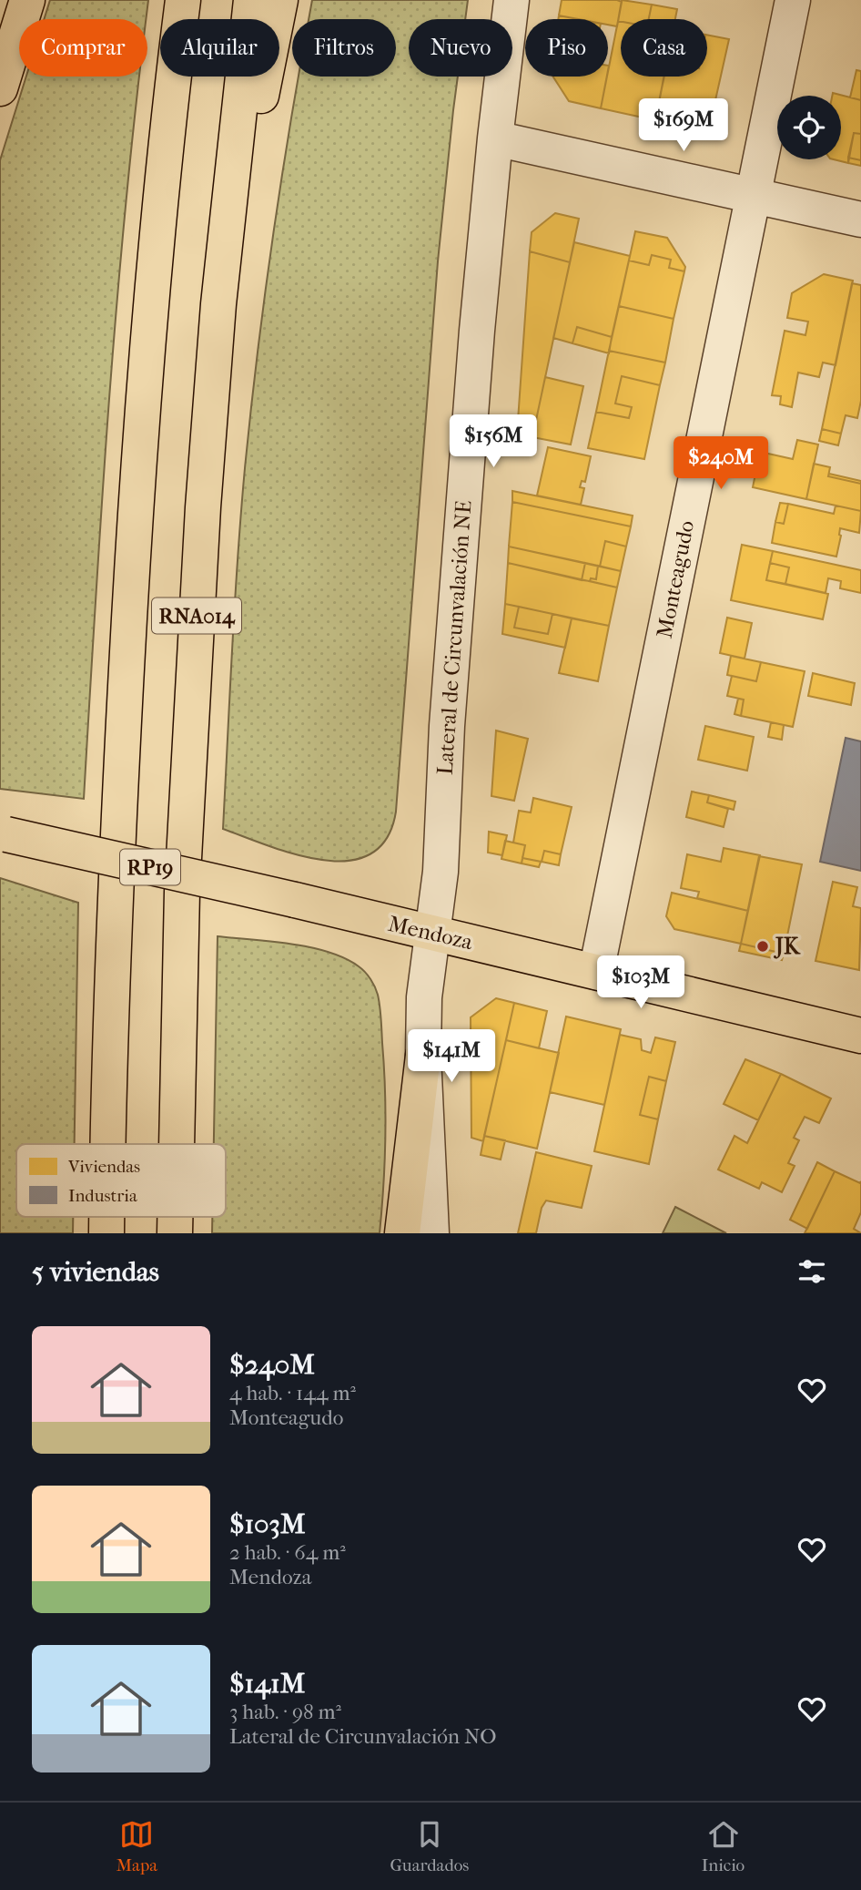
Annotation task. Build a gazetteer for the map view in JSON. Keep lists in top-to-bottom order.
{
  "streets": {
    "main road": ["RNA014", "RP19", "Mendoza"],
    "street": ["Monteagudo", "Lateral de Circunvalación NE"]
  },
  "crossings": [
    ["Monteagudo", "Mendoza"],
    ["Lateral de Circunvalación NE", "Mendoza"]
  ],
  "places": ["JK"],
  "legend": ["Viviendas", "Industria"],
  "page": {
    "chip": [
      "Comprar",
      "Alquilar",
      "Filtros",
      "Nuevo",
      "Piso",
      "Casa"
    ],
    "price": [
      "$169M",
      "$156M",
      "$240M",
      "$103M",
      "$141M"
    ],
    "heading": "5 viviendas",
    "list": [
      {
        "name": "$240M",
        "note": "4 hab. · 144 m² · Monteagudo"
      },
      {
        "name": "$103M",
        "note": "2 hab. · 64 m² · Mendoza"
      },
      {
        "name": "$141M",
        "note": "3 hab. · 98 m² · Lateral de Circunvalación NO"
      }
    ],
    "tabs": ["Mapa", "Guardados", "Inicio"]
  }
}
